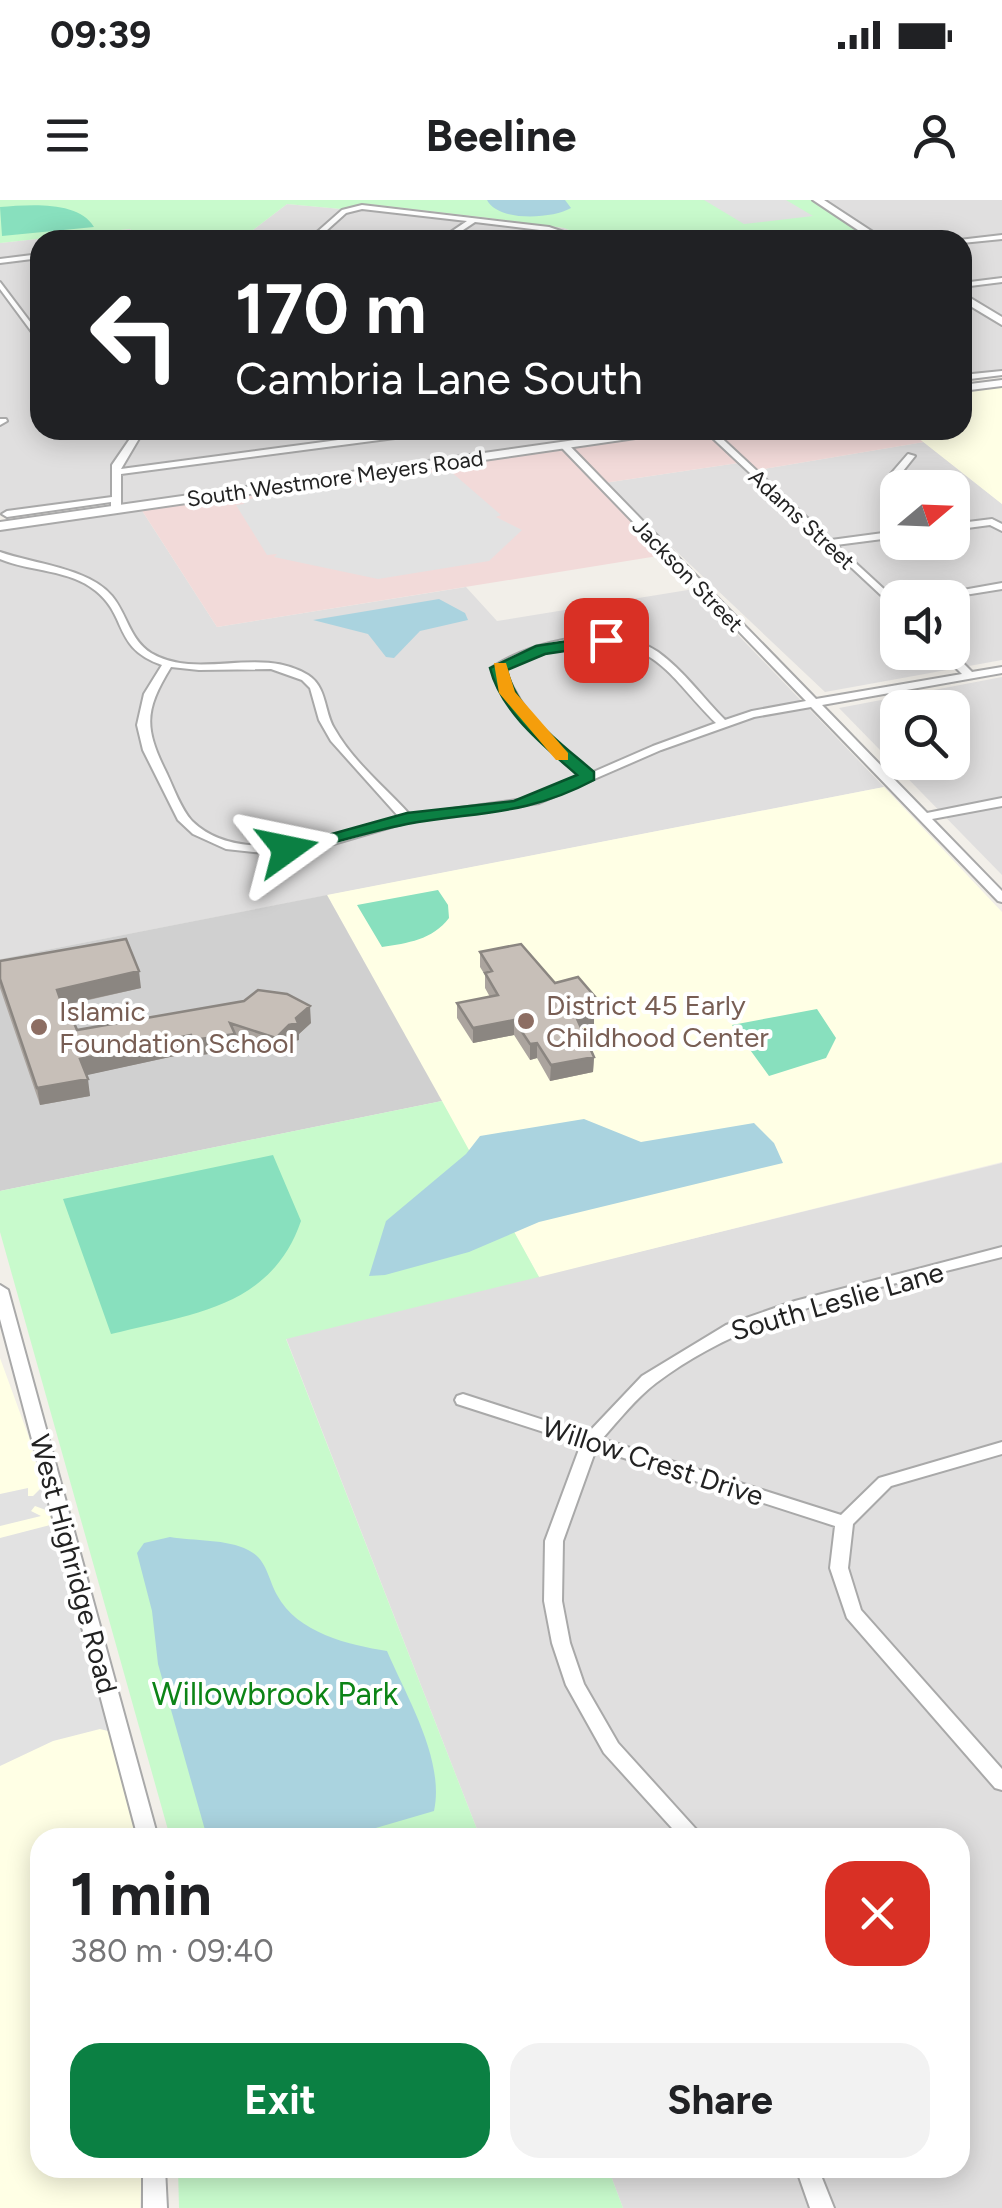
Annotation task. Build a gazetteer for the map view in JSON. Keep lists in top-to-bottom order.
{
  "streets": {
    "street": [
      "South Westmore Meyers Road",
      "Adams Street",
      "Jackson Street",
      "South Leslie Lane",
      "Willow Crest Drive",
      "West Highridge Road"
    ]
  },
  "crossings": [
    ["South Leslie Lane", "Willow Crest Drive"]
  ],
  "parks": ["Willowbrook Park"],
  "places": ["District 45 Early Childhood Center", "Islamic Foundation School"],
  "north": "right",
  "page": {
    "status": "09:39",
    "header": "Beeline",
    "turn": ["170 m", "Cambria Lane South"],
    "heading": ["1 min", "380 m · 09:40"],
    "buttons": ["Exit", "Share"]
  }
}
